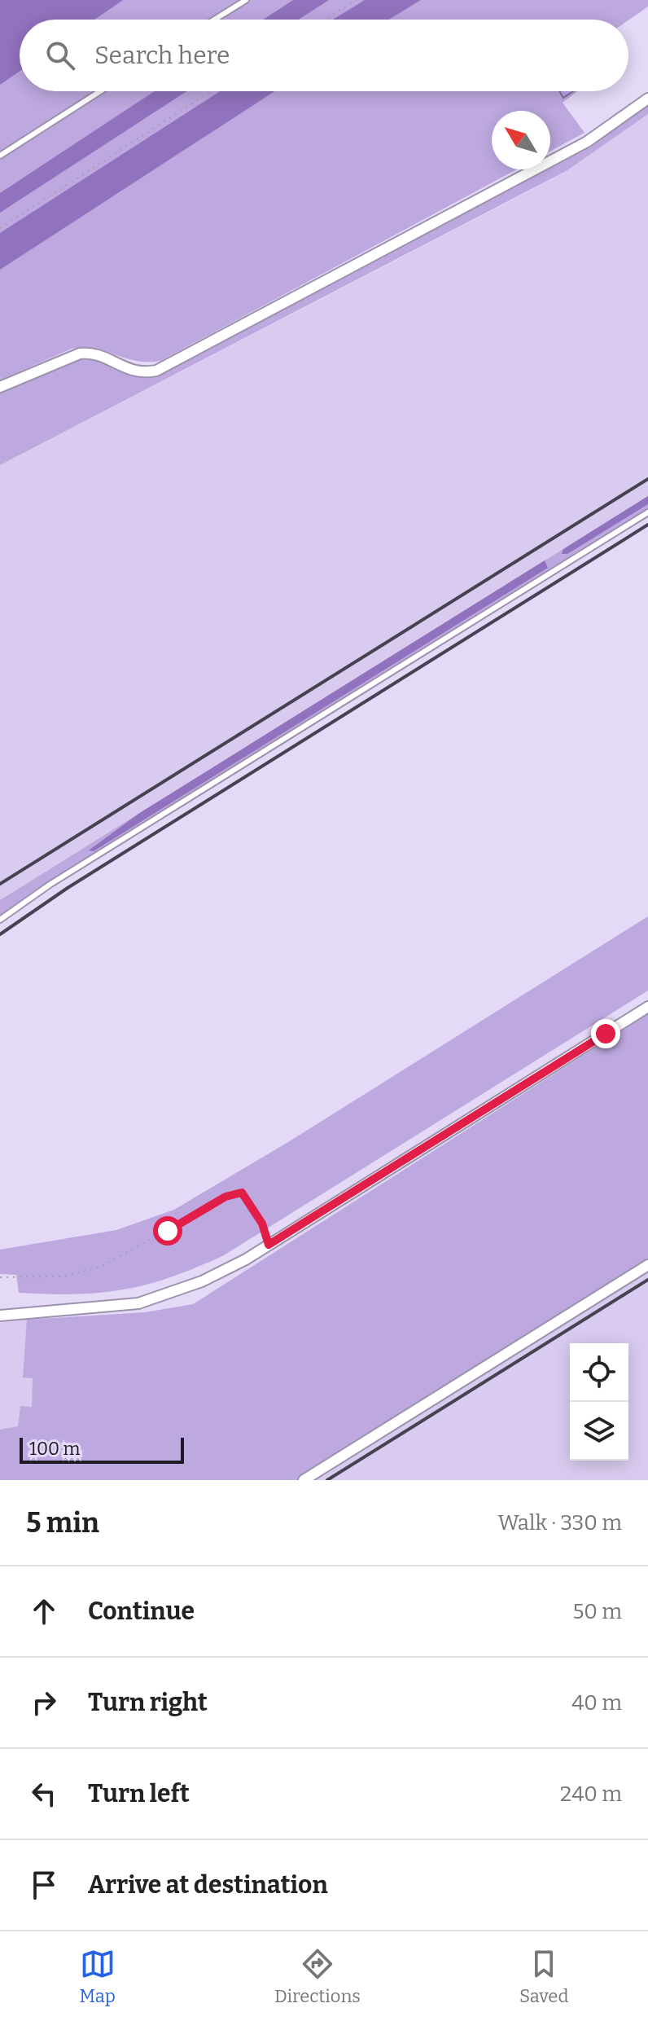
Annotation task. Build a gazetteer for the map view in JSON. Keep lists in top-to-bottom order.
{
  "scale_bar": "100 m",
  "north": "top left",
  "page": {
    "search": "Search here",
    "scale": "100 m",
    "heading": ["5 min", "Walk · 330 m"],
    "list": [
      ["Continue", "50 m"],
      ["Turn right", "40 m"],
      ["Turn left", "240 m"],
      "Arrive at destination"
    ],
    "nav": ["Map", "Directions", "Saved"]
  }
}
